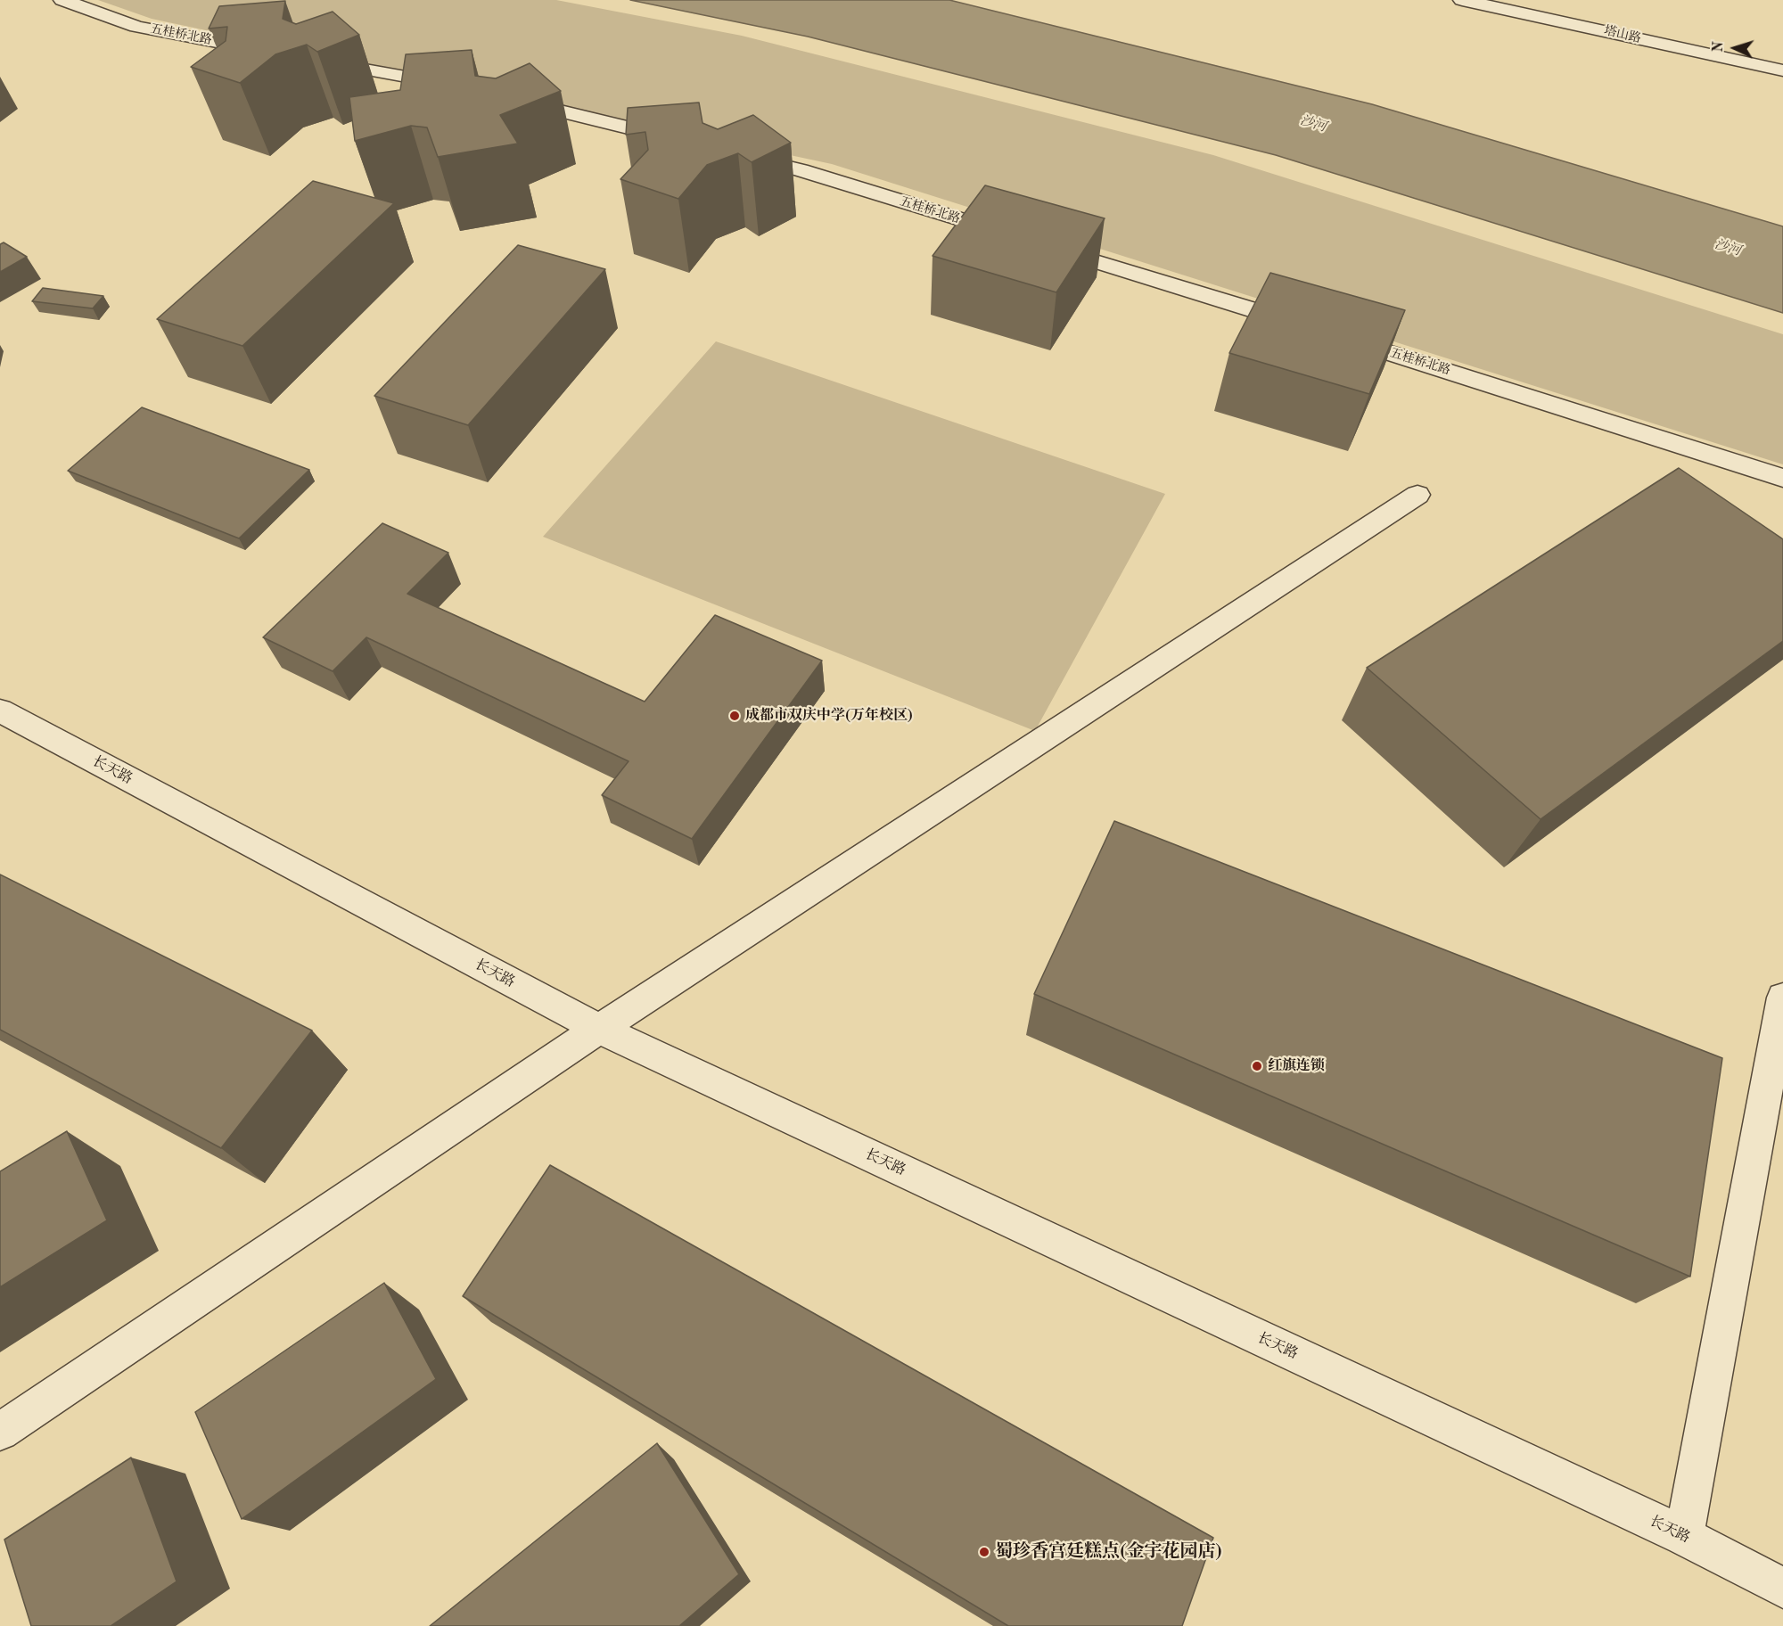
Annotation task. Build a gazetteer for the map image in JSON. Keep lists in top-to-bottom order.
{
  "streets": {
    "street": ["五桂桥北路", "塔山路", "长天路"]
  },
  "water": ["沙河"],
  "places": ["成都市双庆中学(万年校区)", "红旗连锁", "蜀珍香宫廷糕点(金宇花园店)"],
  "north": "left"
}
